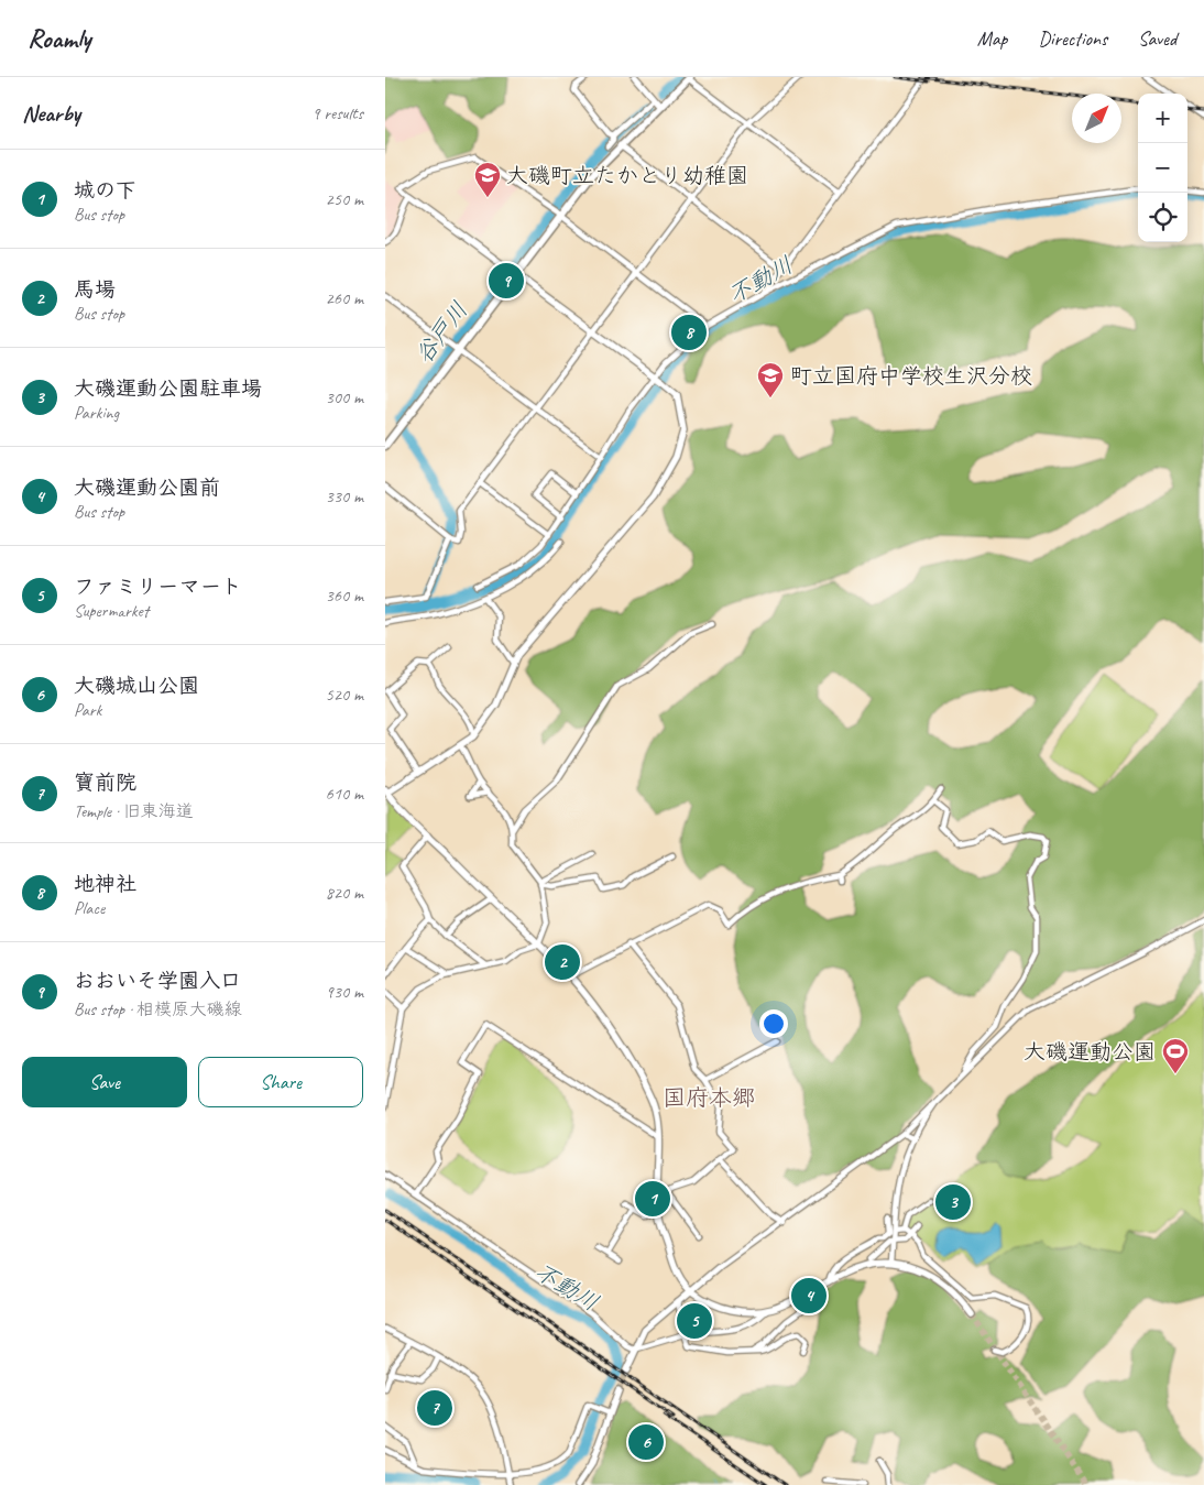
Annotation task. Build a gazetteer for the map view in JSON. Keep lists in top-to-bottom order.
{
  "districts": ["国府本郷"],
  "water": ["不動川", "谷戸川"],
  "places": {
    "school or university": ["大磯町立たかとり幼稚園", "町立国府中学校生沢分校"],
    "sports": ["大磯運動公園"]
  },
  "north": "top right",
  "page": {
    "header": "Roamly",
    "nav": ["Map", "Directions", "Saved"],
    "heading": ["Nearby", "9 results"],
    "map_buttons": ["+", "−"],
    "list": [
      {
        "mark": "1",
        "name": "城の下",
        "note": "Bus stop",
        "value": "250 m"
      },
      {
        "mark": "2",
        "name": "馬場",
        "note": "Bus stop",
        "value": "260 m"
      },
      {
        "mark": "3",
        "name": "大磯運動公園駐車場",
        "note": "Parking",
        "value": "300 m"
      },
      {
        "mark": "4",
        "name": "大磯運動公園前",
        "note": "Bus stop",
        "value": "330 m"
      },
      {
        "mark": "5",
        "name": "ファミリーマート",
        "note": "Supermarket",
        "value": "360 m"
      },
      {
        "mark": "6",
        "name": "大磯城山公園",
        "note": "Park",
        "value": "520 m"
      },
      {
        "mark": "7",
        "name": "寶前院",
        "note": "Temple · 旧東海道",
        "value": "610 m"
      },
      {
        "mark": "8",
        "name": "地神社",
        "note": "Place",
        "value": "820 m"
      },
      {
        "mark": "9",
        "name": "おおいそ学園入口",
        "note": "Bus stop · 相模原大磯線",
        "value": "930 m"
      }
    ],
    "pins": [
      "9",
      "8",
      "2",
      "1",
      "3",
      "4",
      "5",
      "7",
      "6"
    ],
    "buttons": ["Save", "Share"]
  }
}
